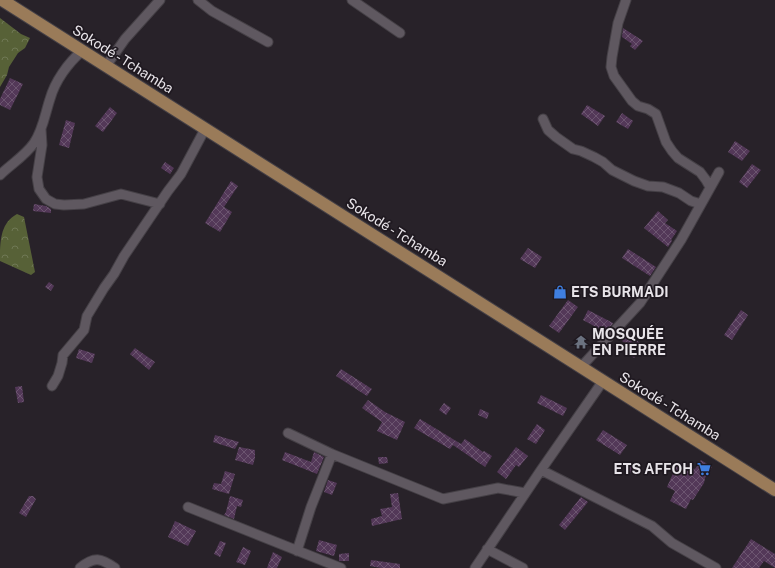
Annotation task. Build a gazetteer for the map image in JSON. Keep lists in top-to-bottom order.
{
  "streets": {
    "main road": ["Sokodé - Tchamba"]
  },
  "places": {
    "shop": ["ETS BURMADI"],
    "temple": ["MOSQUÉE EN PIERRE"],
    "supermarket": ["ETS AFFOH"]
  }
}
